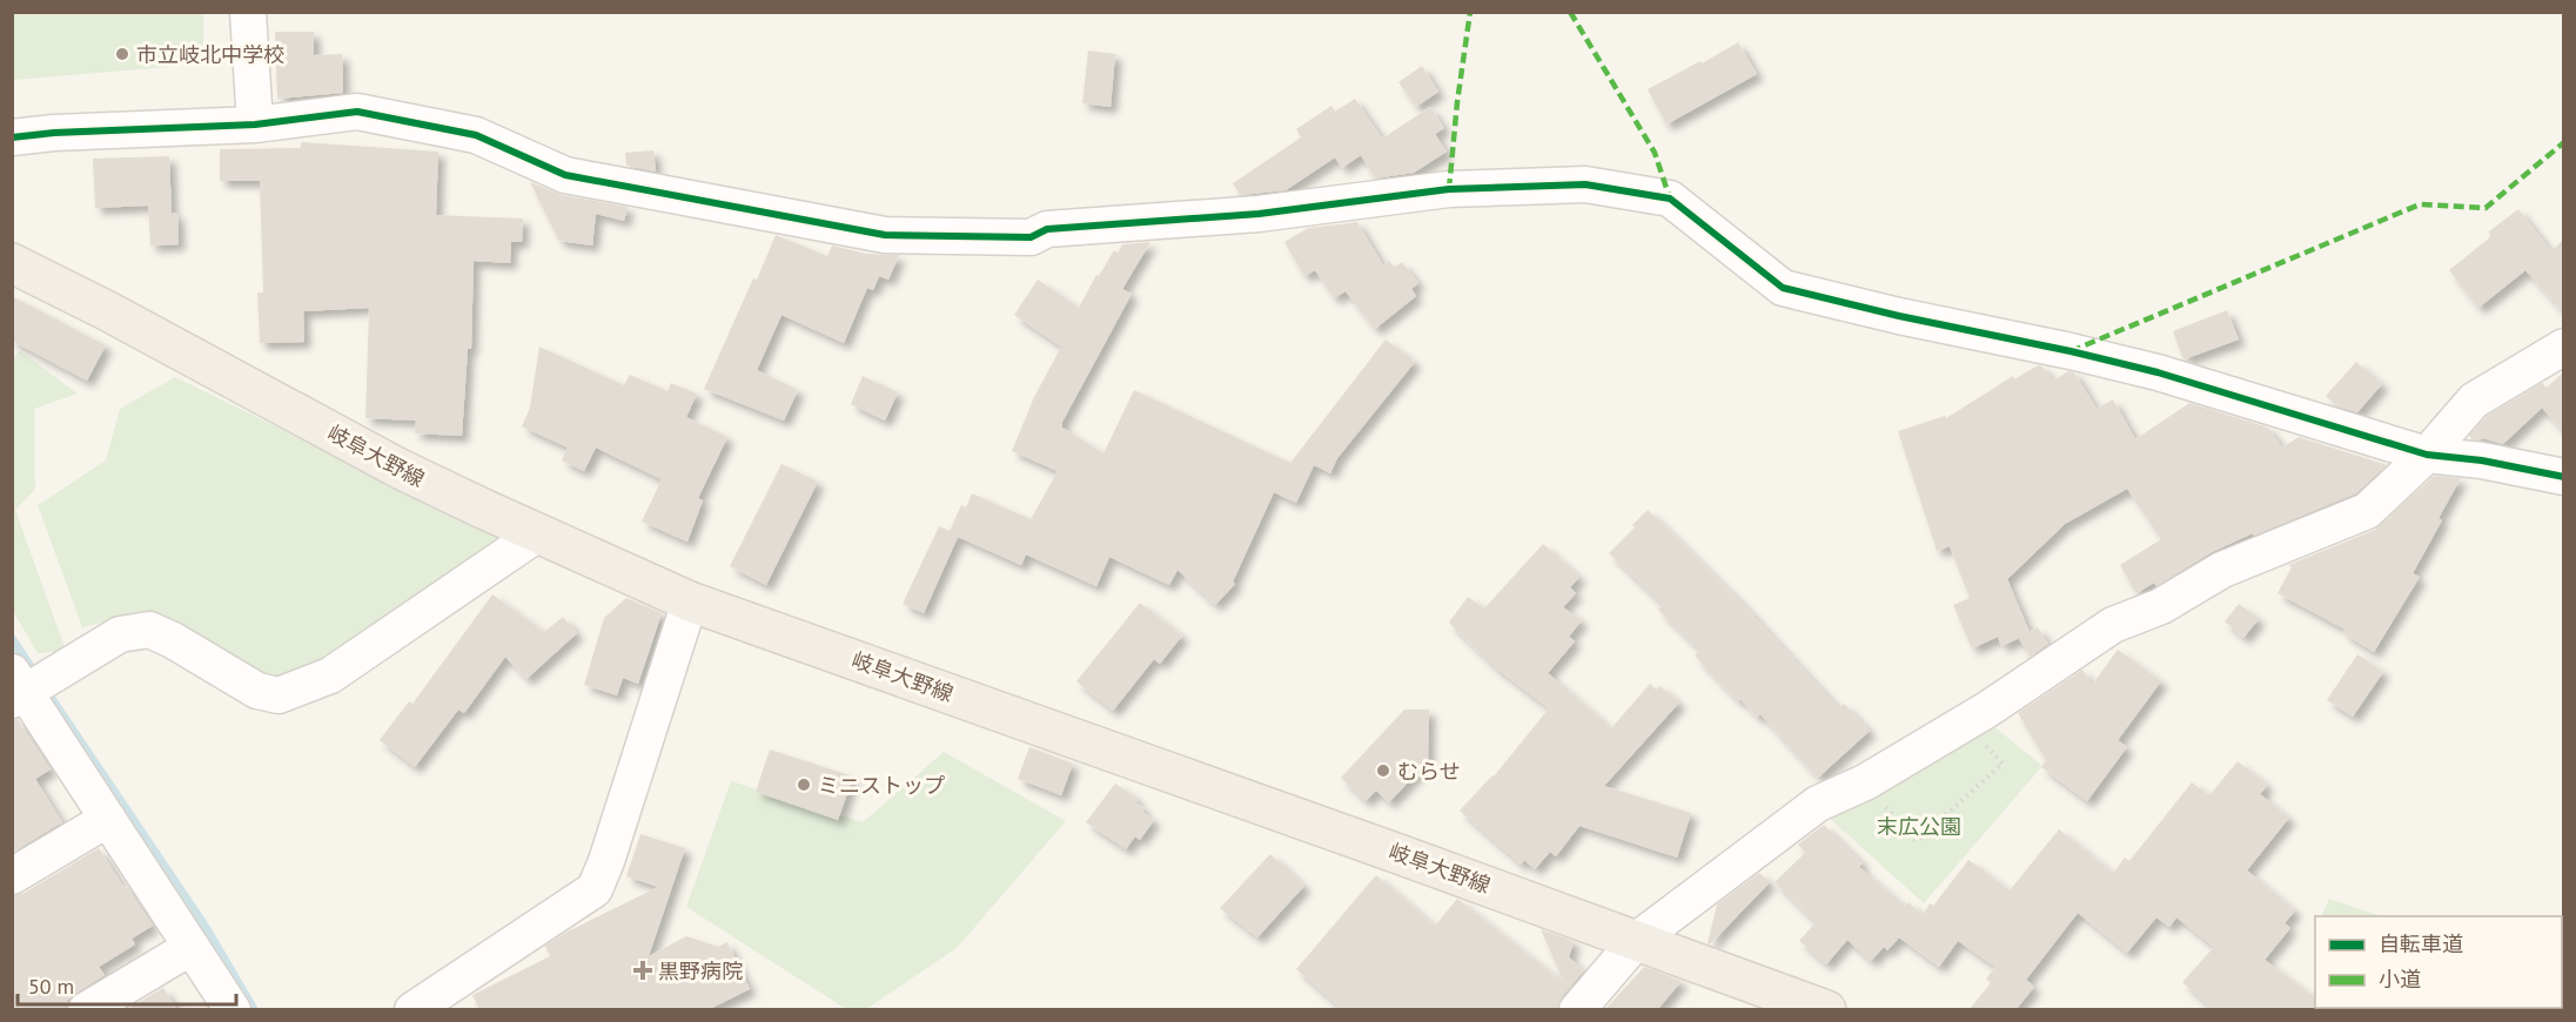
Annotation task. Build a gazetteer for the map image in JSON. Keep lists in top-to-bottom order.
{
  "streets": {
    "main road": ["岐阜大野線"]
  },
  "parks": ["末広公園"],
  "places": {
    "other": ["市立岐北中学校", "むらせ", "ミニストップ"],
    "health": ["黒野病院"]
  },
  "legend": ["自転車道", "小道"],
  "scale_bar": "50 m"
}
